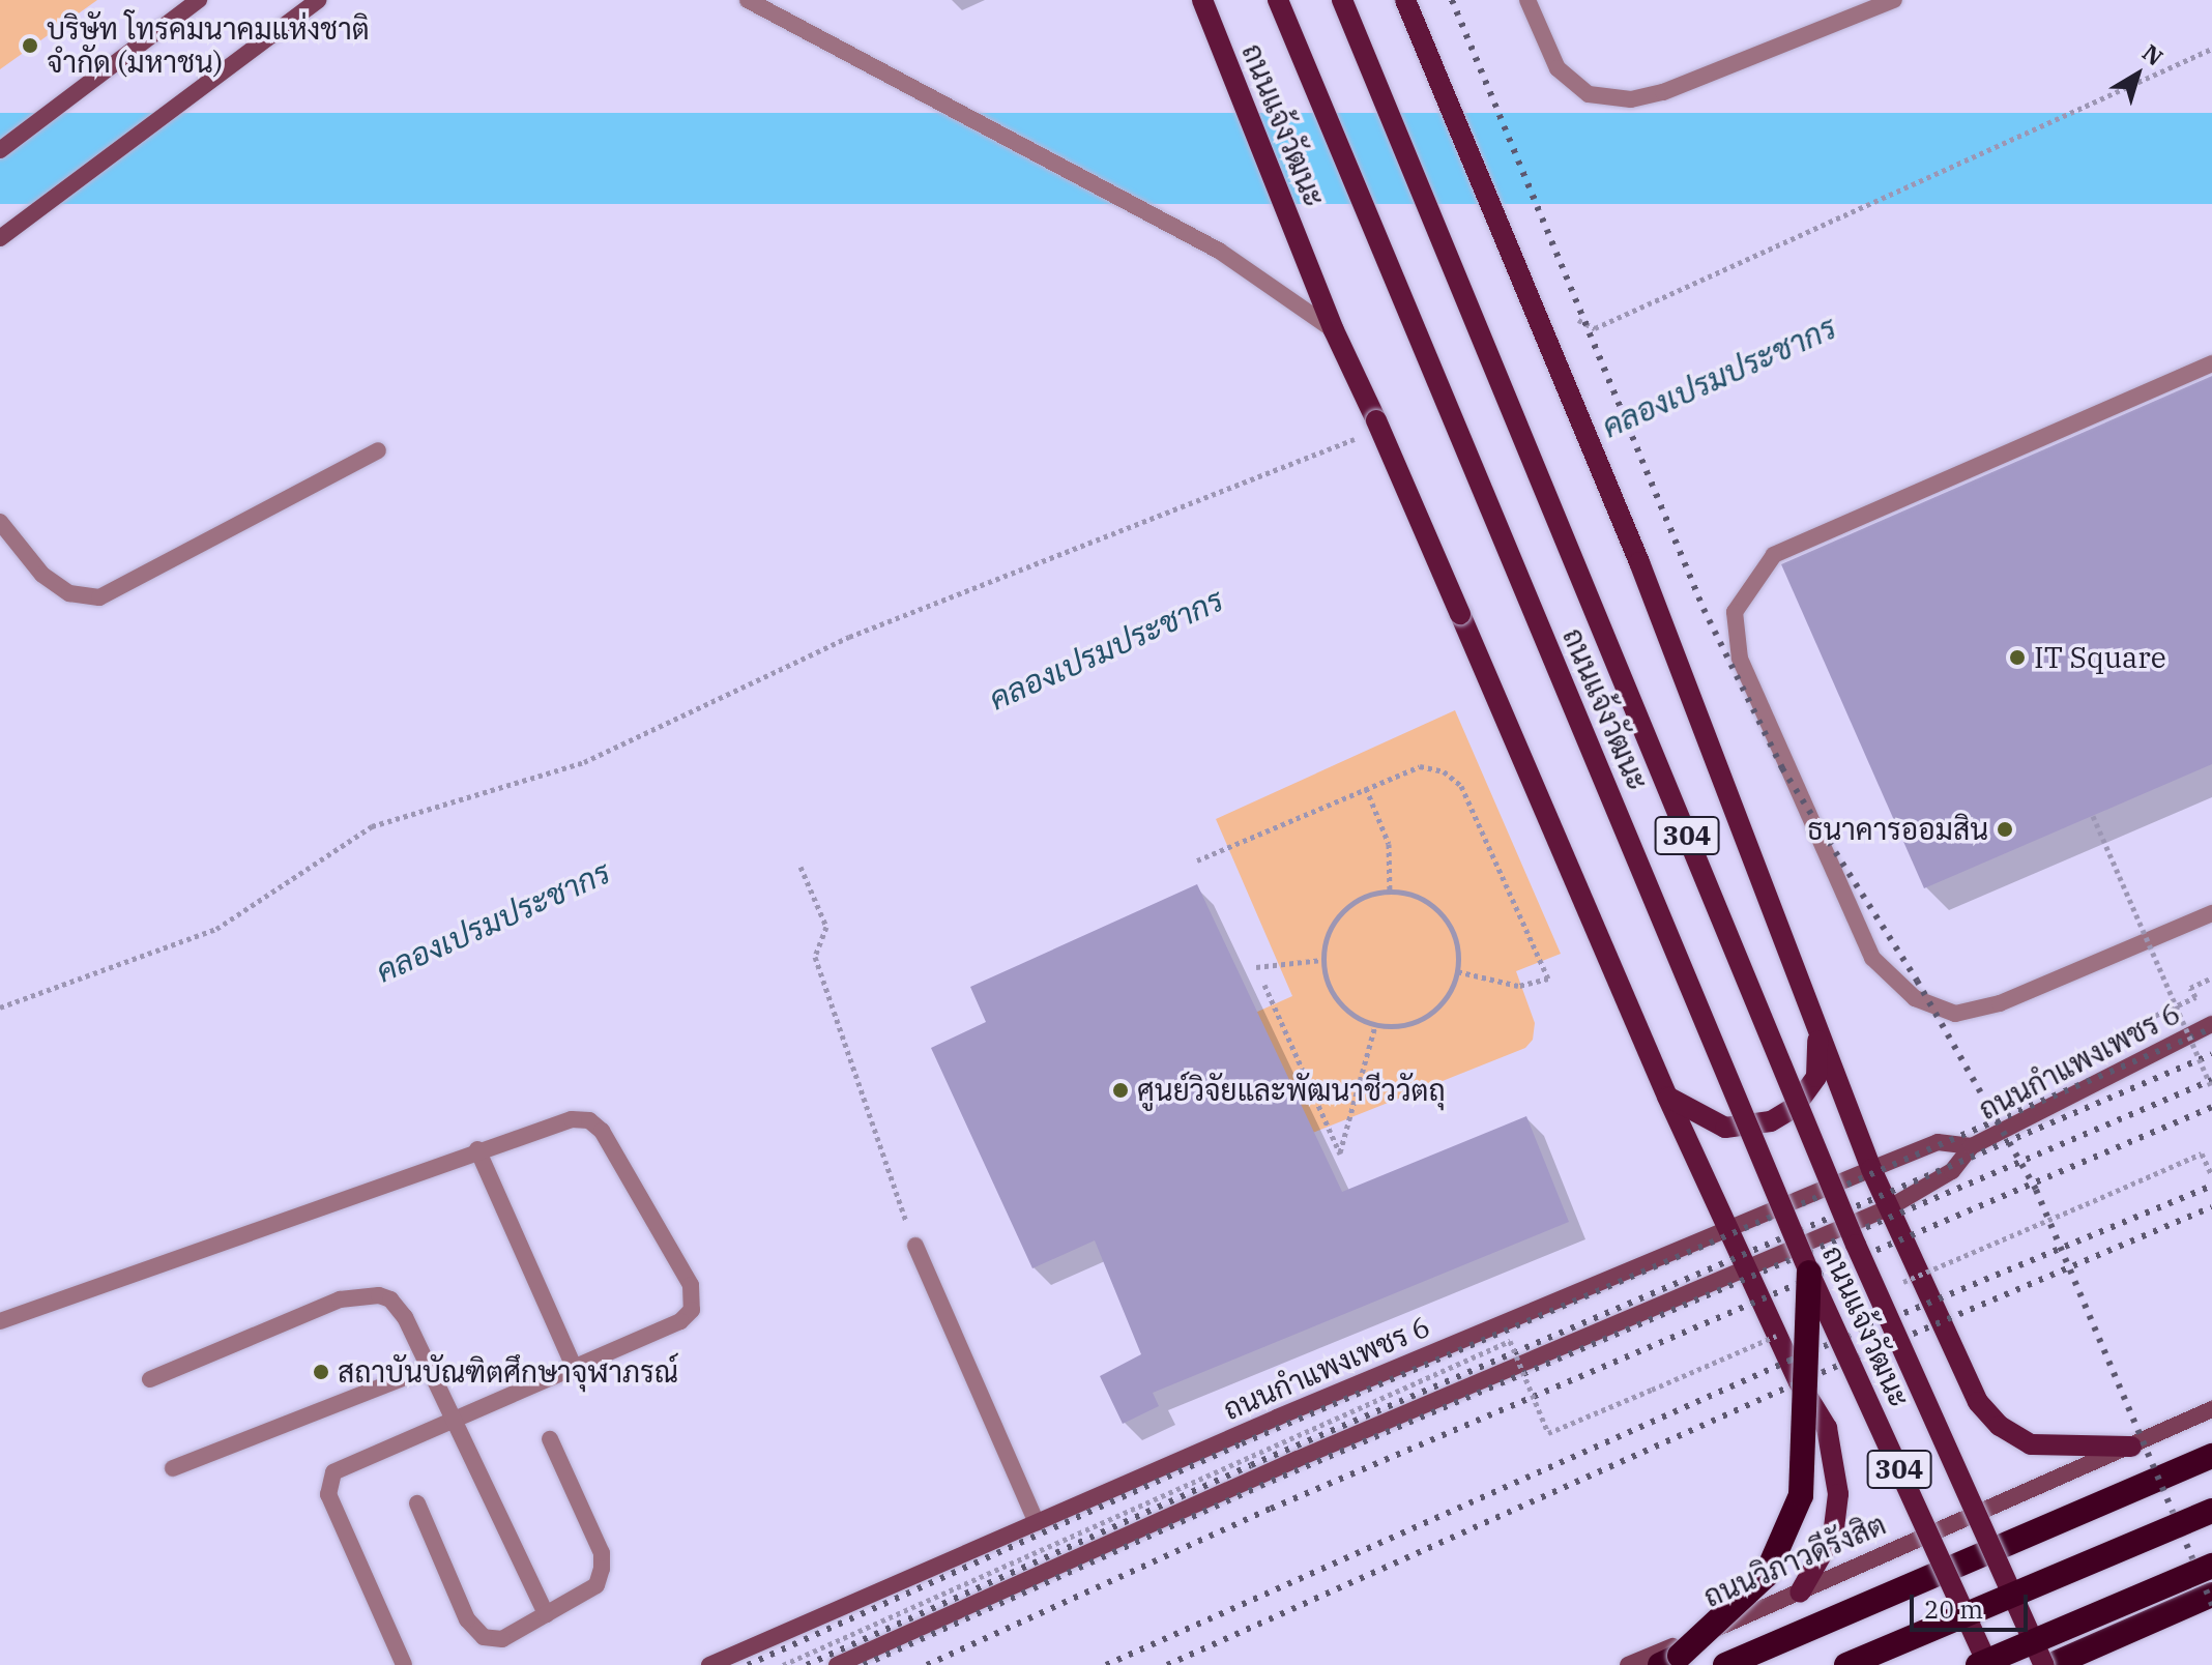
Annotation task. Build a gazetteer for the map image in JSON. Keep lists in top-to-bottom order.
{
  "streets": {
    "main road": ["ถนนแจ้งวัฒนะ", "304"],
    "street": ["ถนนกำแพงเพชร 6", "ถนนวิภาวดีรังสิต"]
  },
  "crossings": [
    ["ถนนแจ้งวัฒนะ", "ถนนกำแพงเพชร 6"],
    ["ถนนแจ้งวัฒนะ", "ถนนวิภาวดีรังสิต"]
  ],
  "water": ["คลองเปรมประชากร"],
  "places": [
    "บริษัท โทรคมนาคมแห่งชาติ จำกัด (มหาชน)",
    "IT Square",
    "ธนาคารออมสิน",
    "ศูนย์วิจัยและพัฒนาชีววัตถุ",
    "สถาบันบัณฑิตศึกษาจุฬาภรณ์"
  ],
  "scale_bar": "20 m",
  "north": "top right"
}
